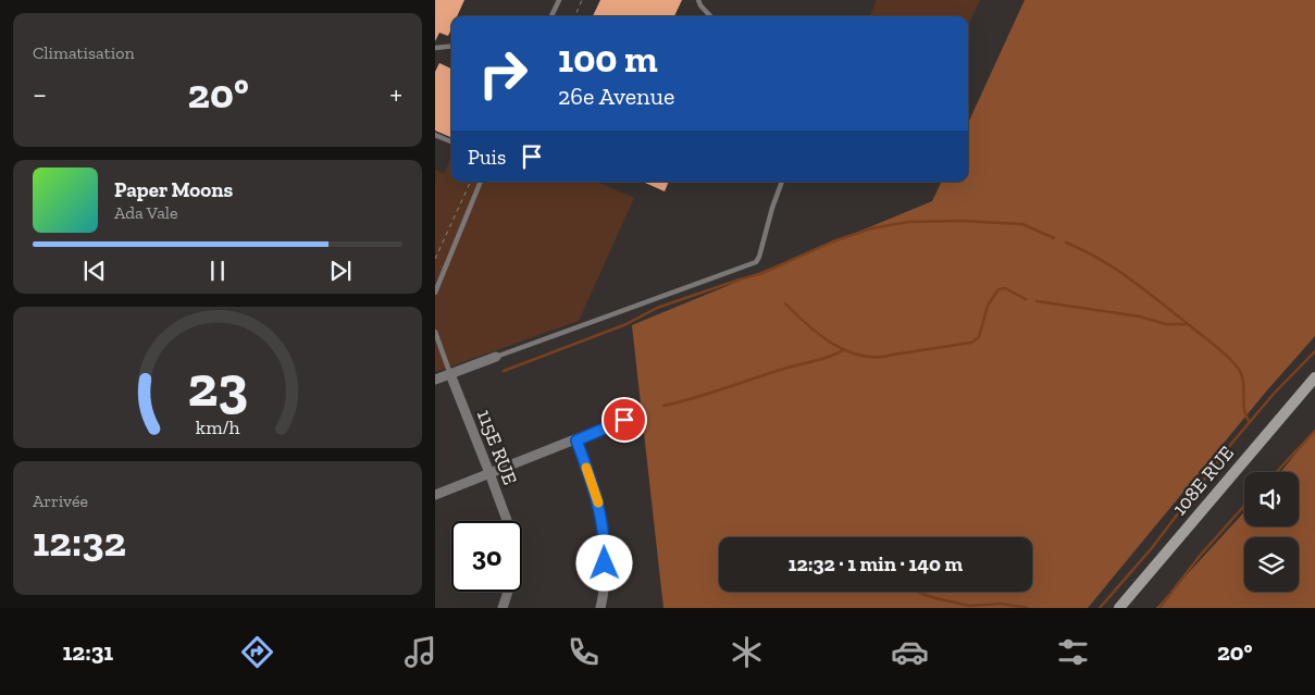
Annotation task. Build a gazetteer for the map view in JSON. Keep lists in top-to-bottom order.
{
  "streets": {
    "main road": ["108E RUE"],
    "street": ["115E RUE"]
  },
  "page": {
    "tile": [
      "Climatisation",
      ["Arrivée", "12:32"]
    ],
    "turn": ["100 m", "26e Avenue"],
    "heat": ["−", "20°", "+"],
    "then": "Puis",
    "song": ["Paper Moons", "Ada Vale"],
    "limit": "30",
    "trip": "12:32 · 1 min · 140 m",
    "tabs": ["12:31", "20°"],
    "gauge": ["23", "km/h"]
  }
}
